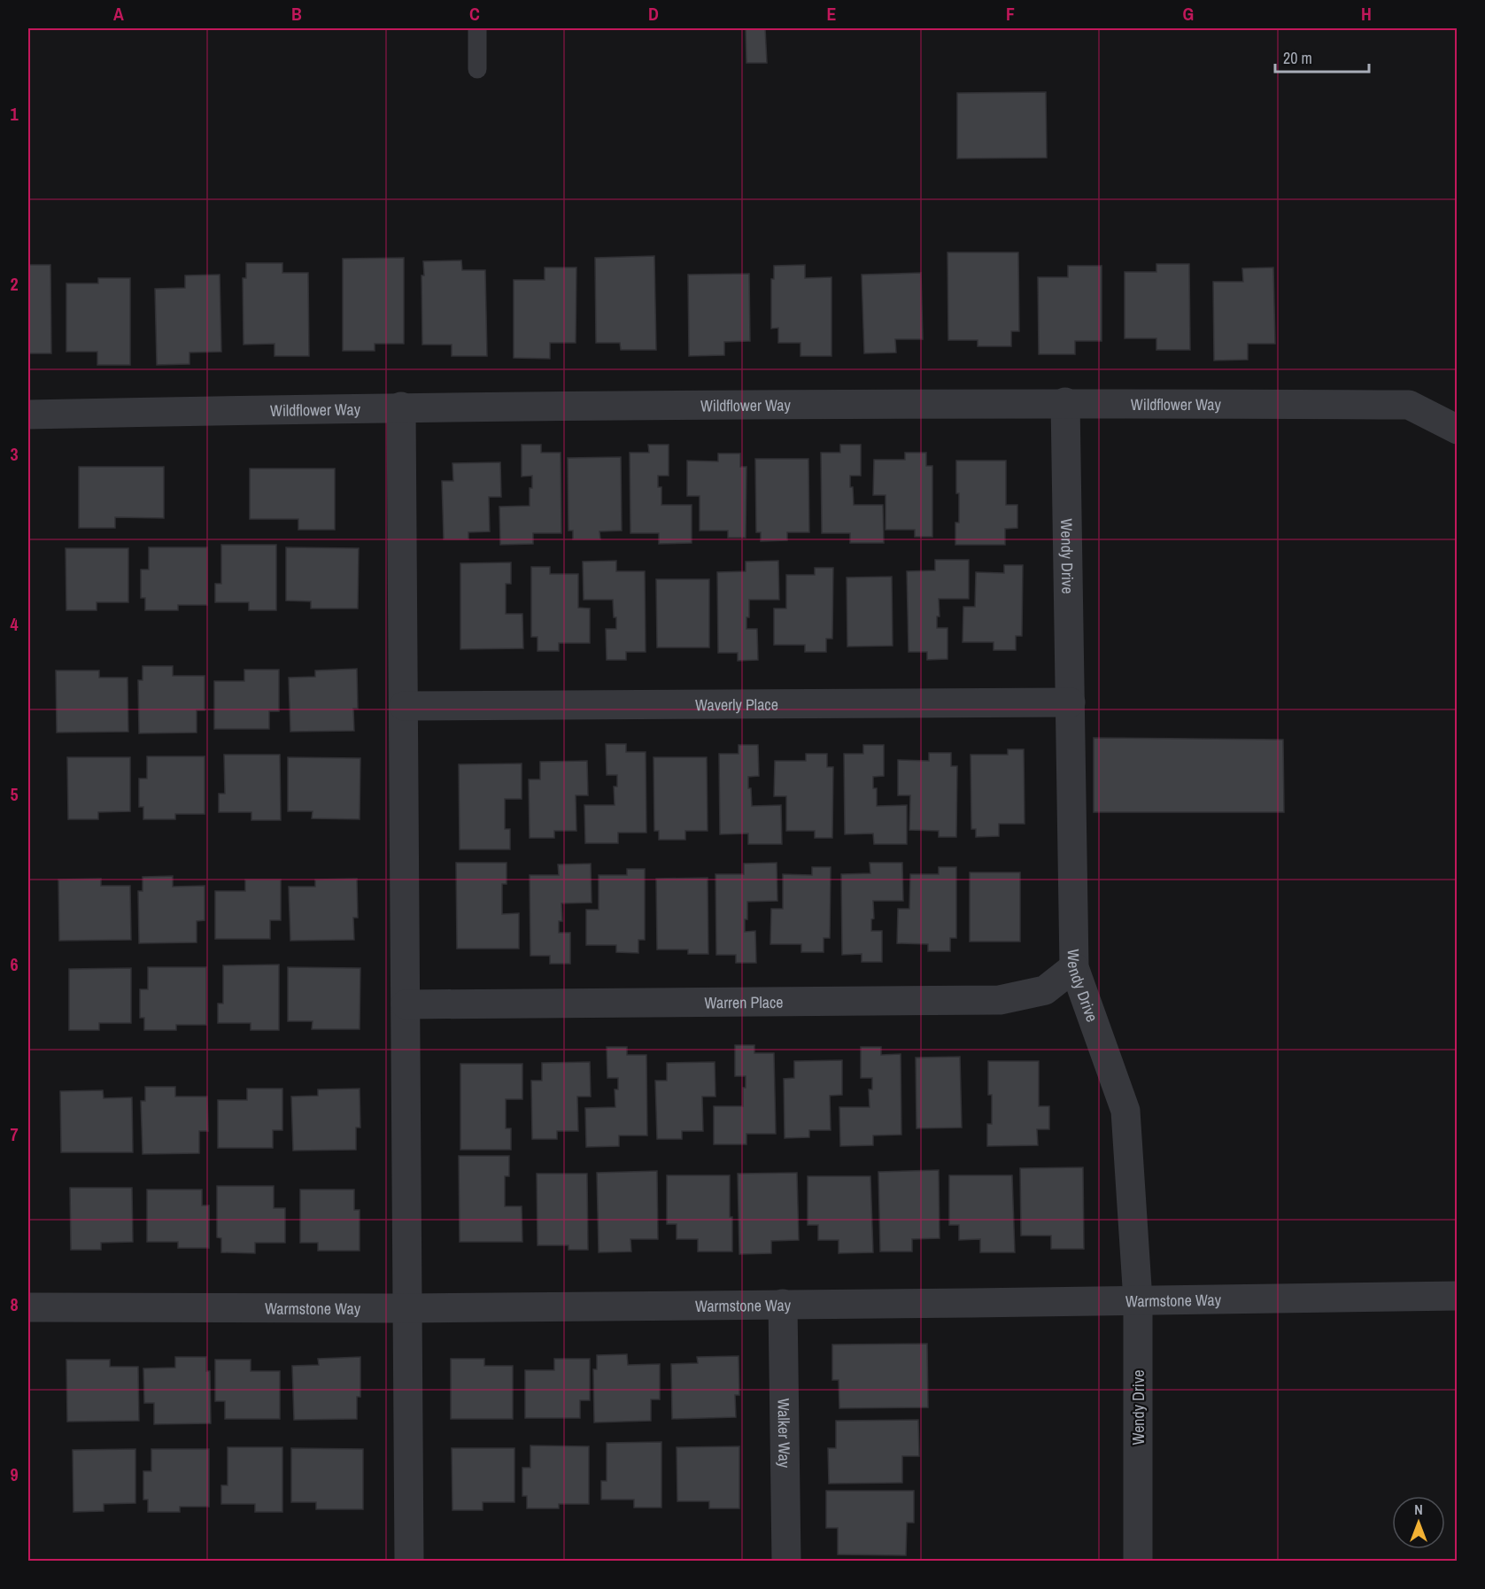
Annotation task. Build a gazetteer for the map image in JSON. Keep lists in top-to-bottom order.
{
  "streets": {
    "street": [
      "Wildflower Way",
      "Wendy Drive",
      "Waverly Place",
      "Warren Place",
      "Warmstone Way",
      "Walker Way"
    ]
  },
  "crossings": [
    ["Wildflower Way", "Wendy Drive"],
    ["Wendy Drive", "Waverly Place"],
    ["Wendy Drive", "Warren Place"],
    ["Wendy Drive", "Warmstone Way"],
    ["Warmstone Way", "Walker Way"]
  ],
  "scale_bar": "20 m",
  "north": "top",
  "grid": {
    "columns": [
      "A",
      "B",
      "C",
      "D",
      "E",
      "F",
      "G",
      "H"
    ],
    "rows": [
      "1",
      "2",
      "3",
      "4",
      "5",
      "6",
      "7",
      "8",
      "9"
    ]
  }
}
